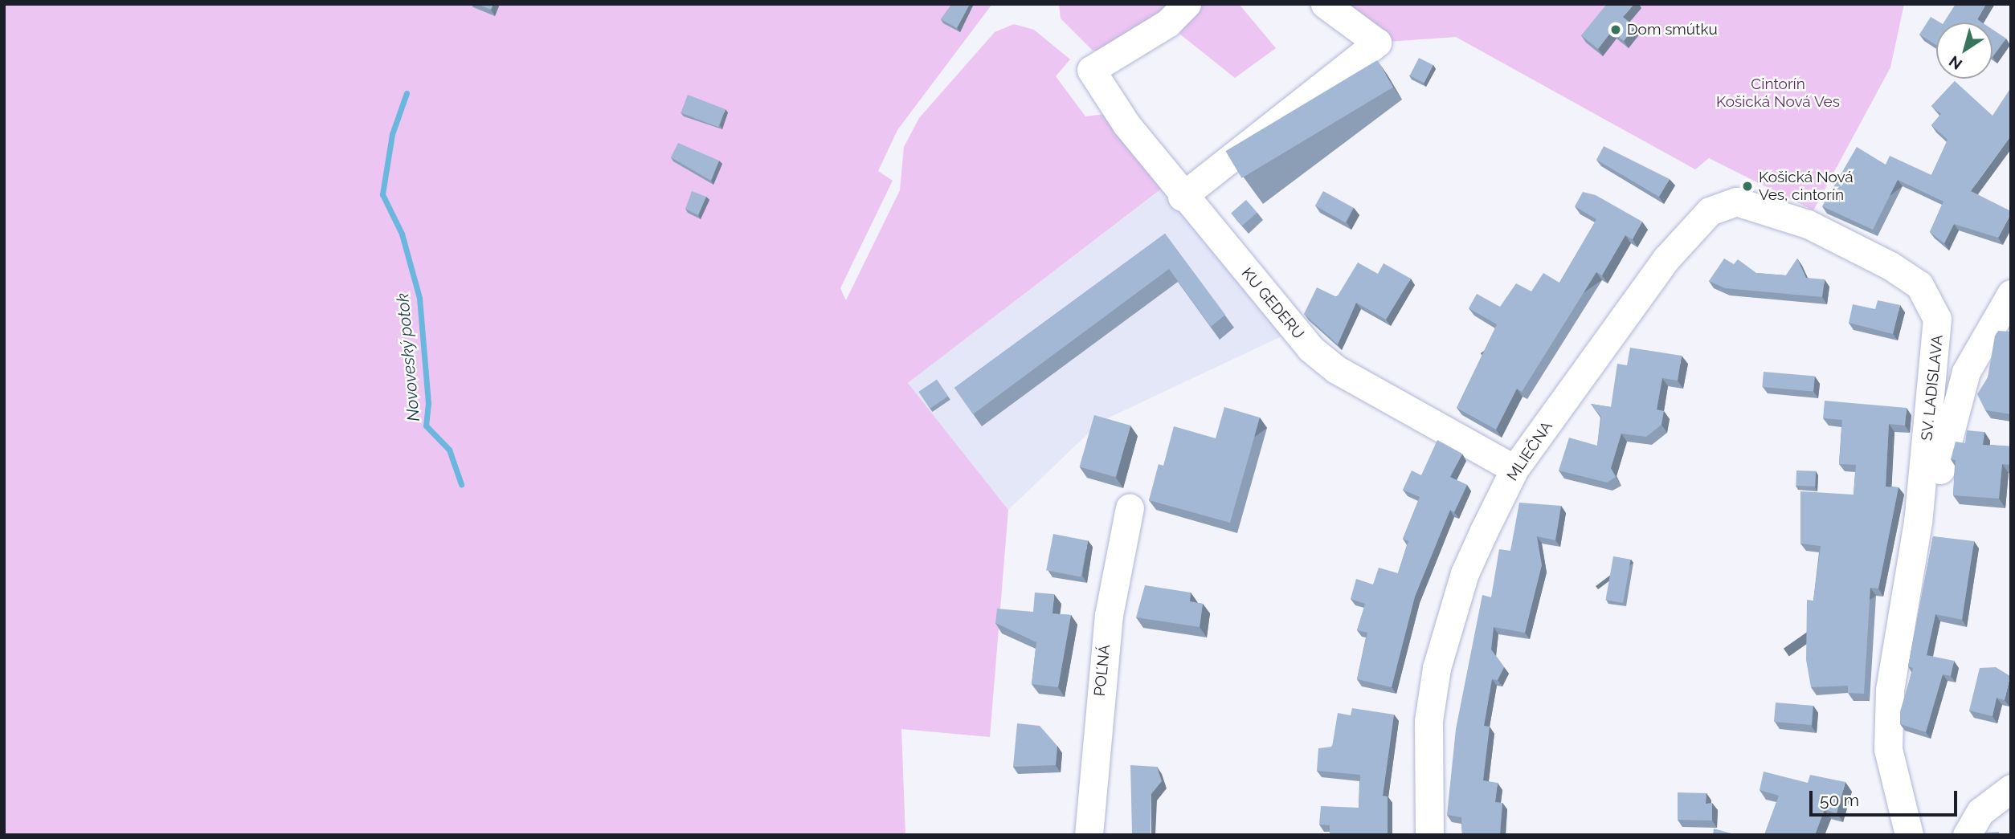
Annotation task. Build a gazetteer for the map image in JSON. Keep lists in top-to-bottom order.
{
  "streets": {
    "street": [
      "KU GEDERU",
      "SV. LADISLAVA",
      "MLIEČNA",
      "POĽNÁ"
    ]
  },
  "crossings": [
    ["KU GEDERU", "MLIEČNA"],
    ["SV. LADISLAVA", "MLIEČNA"]
  ],
  "water": ["Novoveský potok"],
  "parks": ["Cintorín Košická Nová Ves"],
  "places": ["Dom smútku", "Košická Nová Ves, cintorín"],
  "scale_bar": "50 m",
  "north": "bottom left"
}
